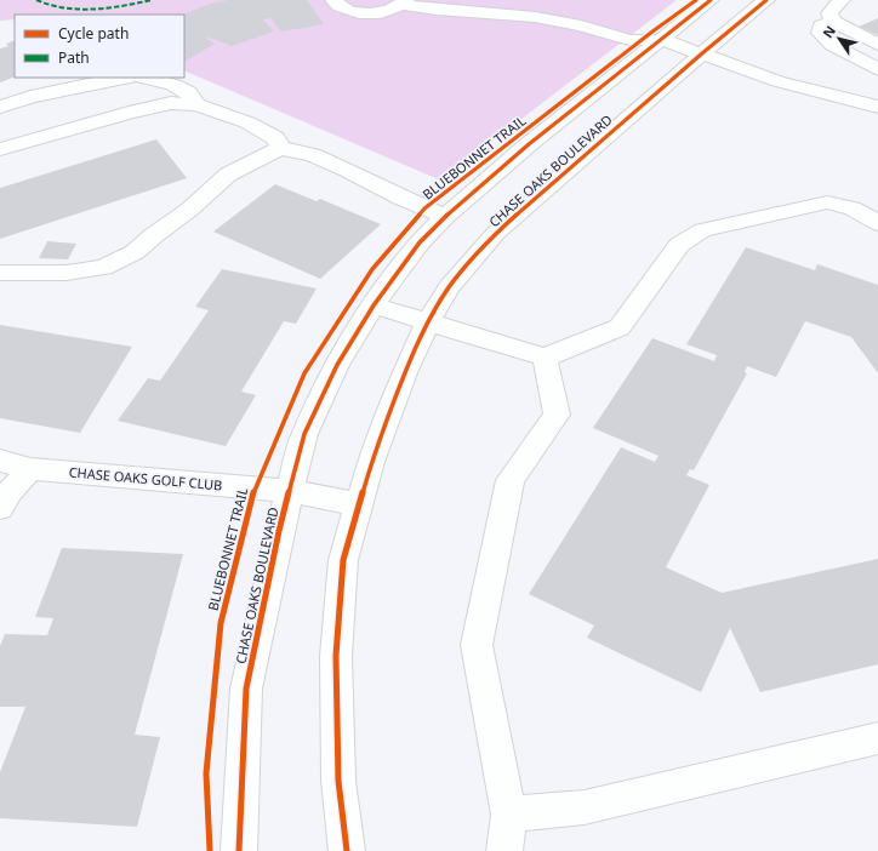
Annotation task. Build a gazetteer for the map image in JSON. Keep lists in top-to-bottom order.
{
  "streets": {
    "street": ["CHASE OAKS BOULEVARD", "CHASE OAKS GOLF CLUB"],
    "cycle path": ["BLUEBONNET TRAIL"]
  },
  "crossings": [
    ["CHASE OAKS BOULEVARD", "CHASE OAKS GOLF CLUB"]
  ],
  "legend": ["Cycle path", "Path"],
  "north": "top left"
}
